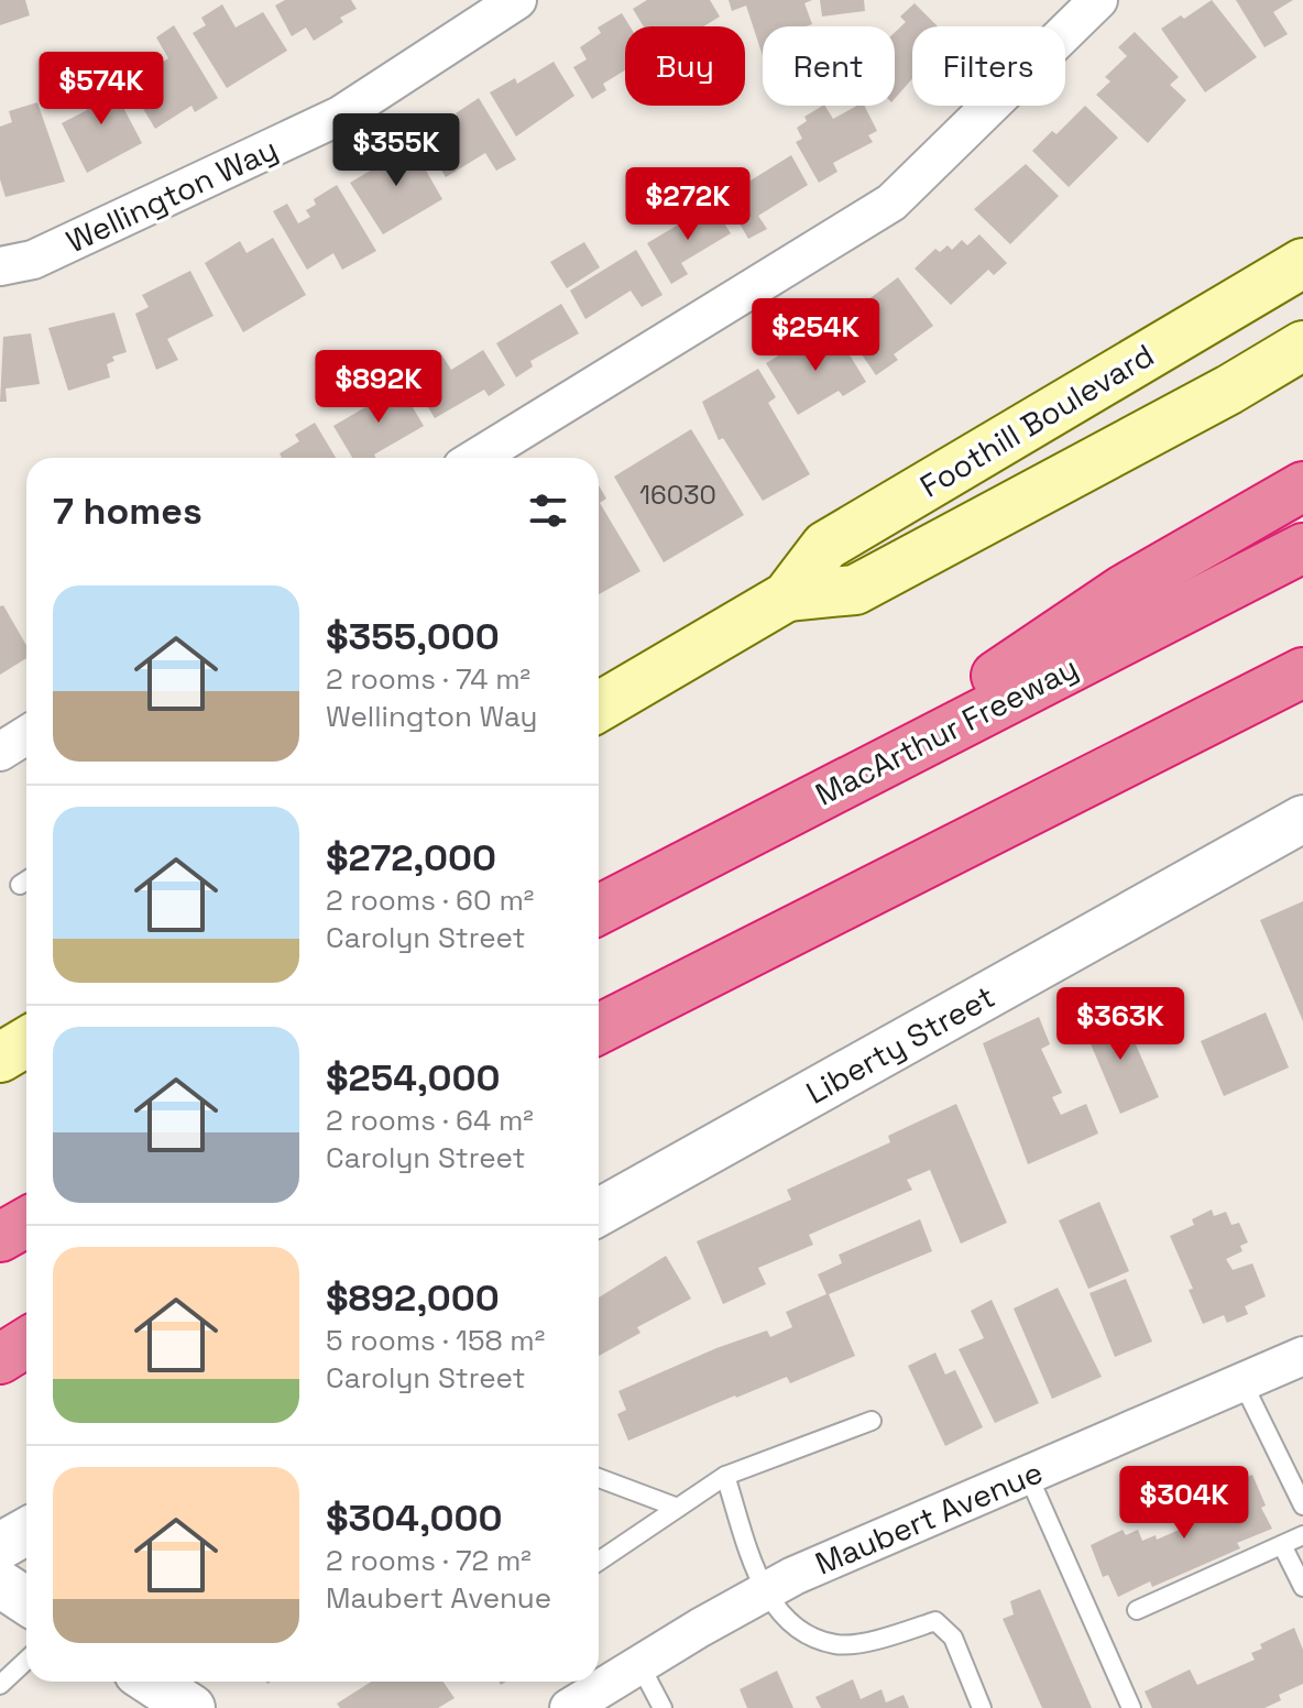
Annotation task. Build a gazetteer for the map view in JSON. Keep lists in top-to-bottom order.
{
  "streets": {
    "highway": ["MacArthur Freeway"],
    "main road": ["Foothill Boulevard"],
    "street": ["Wellington Way", "Liberty Street", "Maubert Avenue"]
  },
  "house_numbers": ["16030"],
  "page": {
    "chip": ["Buy", "Rent", "Filters"],
    "price": [
      "$574K",
      "$355K",
      "$272K",
      "$254K",
      "$892K",
      "$363K",
      "$304K"
    ],
    "heading": "7 homes",
    "list": [
      {
        "name": "$355,000",
        "note": "2 rooms · 74 m² · Wellington Way"
      },
      {
        "name": "$272,000",
        "note": "2 rooms · 60 m² · Carolyn Street"
      },
      {
        "name": "$254,000",
        "note": "2 rooms · 64 m² · Carolyn Street"
      },
      {
        "name": "$892,000",
        "note": "5 rooms · 158 m² · Carolyn Street"
      },
      {
        "name": "$304,000",
        "note": "2 rooms · 72 m² · Maubert Avenue"
      }
    ]
  }
}
